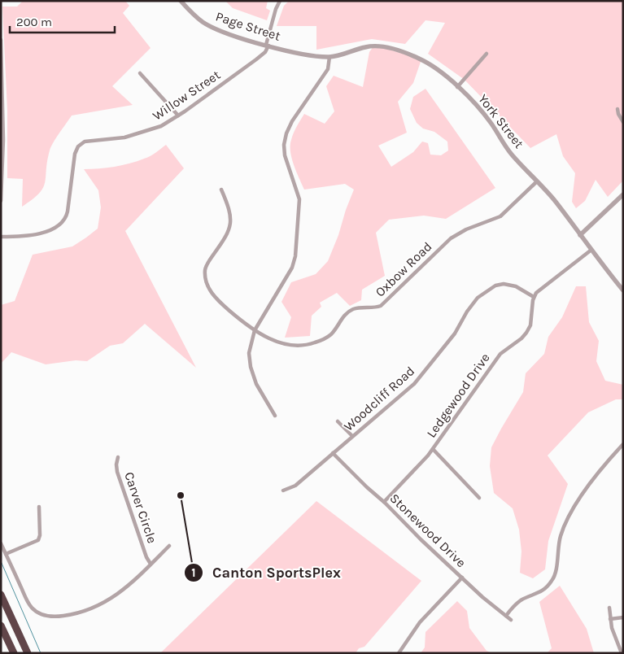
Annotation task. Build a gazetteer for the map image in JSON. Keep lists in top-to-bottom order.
{
  "streets": {
    "street": [
      "Page Street",
      "Willow Street",
      "York Street",
      "Oxbow Road",
      "Ledgewood Drive",
      "Woodcliff Road",
      "Carver Circle",
      "Stonewood Drive"
    ]
  },
  "crossings": [
    ["Page Street", "Willow Street"],
    ["Page Street", "York Street"],
    ["York Street", "Oxbow Road"],
    ["Ledgewood Drive", "Woodcliff Road"],
    ["Ledgewood Drive", "Stonewood Drive"],
    ["Woodcliff Road", "Stonewood Drive"]
  ],
  "places": ["Canton SportsPlex"],
  "scale_bar": "200 m"
}
